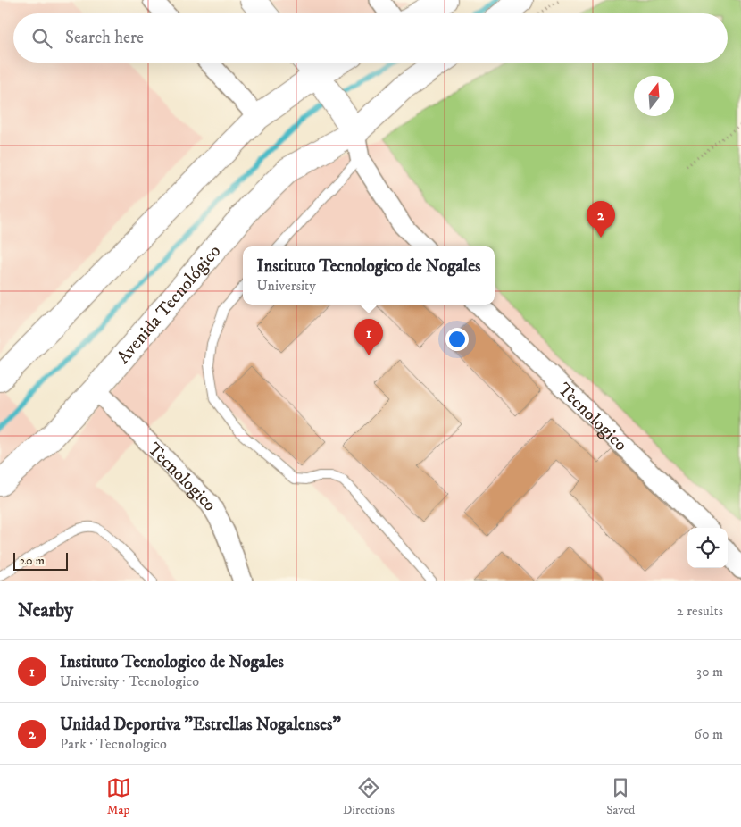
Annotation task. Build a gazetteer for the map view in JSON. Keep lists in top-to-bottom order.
{
  "streets": {
    "main road": ["Avenida Tecnológico"],
    "street": ["Tecnologico"]
  },
  "crossings": [
    ["Avenida Tecnológico", "Tecnologico"]
  ],
  "scale_bar": "20 m",
  "north": "top",
  "page": {
    "search": "Search here",
    "pins": ["2", "1"],
    "popup": ["Instituto Tecnologico de Nogales", "University"],
    "scale": "20 m",
    "heading": ["Nearby", "2 results"],
    "list": [
      {
        "mark": "1",
        "name": "Instituto Tecnologico de Nogales",
        "note": "University · Tecnologico",
        "value": "30 m"
      },
      {
        "mark": "2",
        "name": "Unidad Deportiva \"Estrellas Nogalenses\"",
        "note": "Park · Tecnologico",
        "value": "60 m"
      }
    ],
    "nav": ["Map", "Directions", "Saved"]
  }
}
